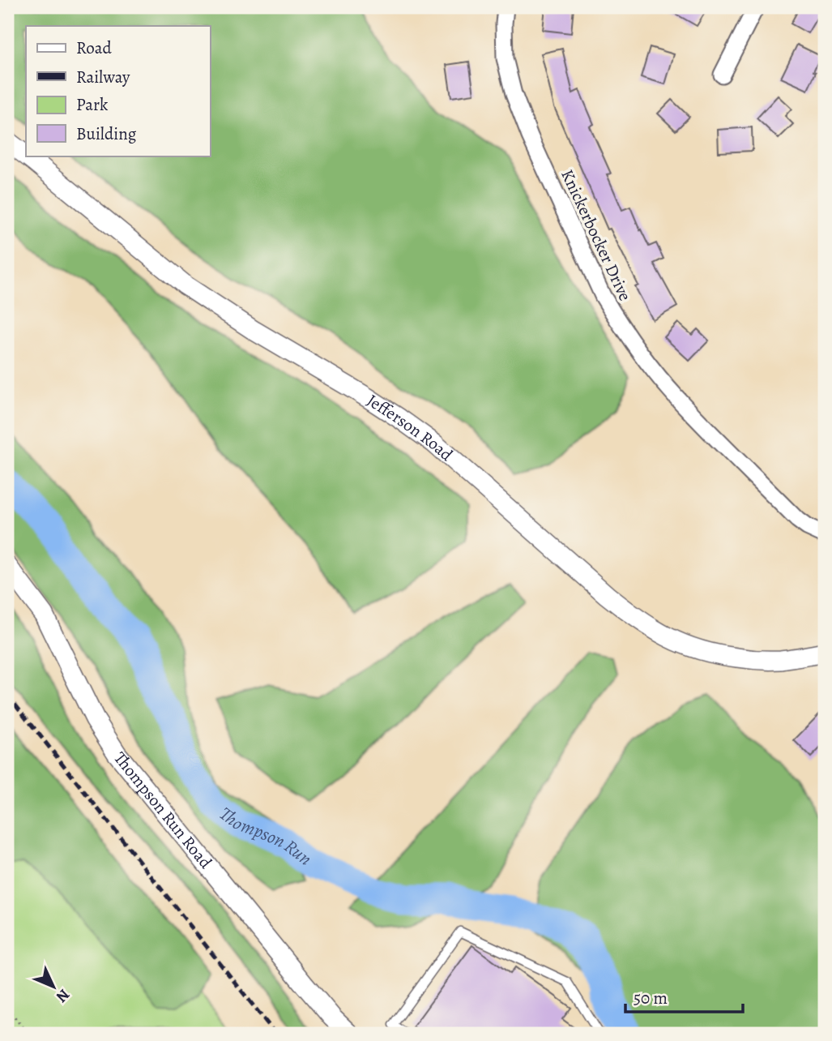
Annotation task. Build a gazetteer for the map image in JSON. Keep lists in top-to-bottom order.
{
  "streets": {
    "street": ["Knickerbocker Drive", "Jefferson Road", "Thompson Run Road"]
  },
  "water": ["Thompson Run"],
  "legend": [
    "Road",
    "Railway",
    "Park",
    "Building"
  ],
  "scale_bar": "50 m",
  "north": "bottom right"
}
